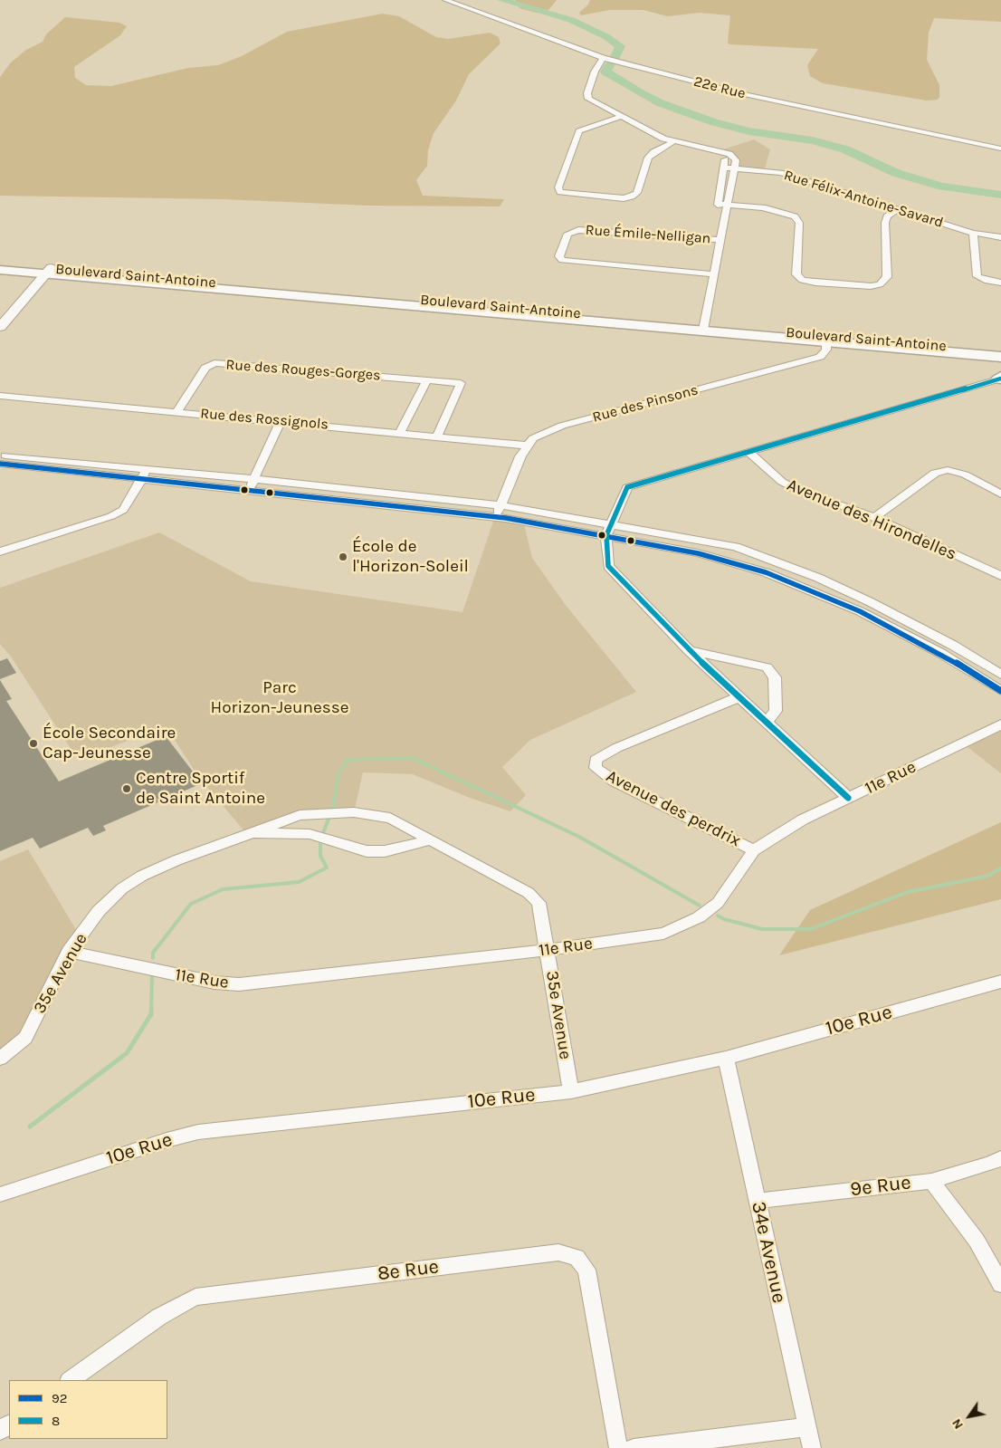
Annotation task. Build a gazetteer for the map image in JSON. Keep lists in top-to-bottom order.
{
  "streets": {
    "main road": ["Boulevard Saint-Antoine"],
    "street": [
      "22e Rue",
      "Rue Félix-Antoine-Savard",
      "Rue Émile-Nelligan",
      "Rue des Rouges-Gorges",
      "Rue des Pinsons",
      "Rue des Rossignols",
      "Avenue des Hirondelles",
      "11e Rue",
      "Avenue des perdrix",
      "35e Avenue",
      "10e Rue",
      "9e Rue",
      "34e Avenue",
      "8e Rue"
    ]
  },
  "crossings": [
    ["Boulevard Saint-Antoine", "Rue des Pinsons"],
    ["Rue des Rouges-Gorges", "Rue des Rossignols"],
    ["Rue des Pinsons", "Rue des Rossignols"],
    ["11e Rue", "Avenue des perdrix"],
    ["11e Rue", "35e Avenue"],
    ["35e Avenue", "10e Rue"],
    ["10e Rue", "34e Avenue"],
    ["9e Rue", "34e Avenue"]
  ],
  "parks": ["Parc Horizon-Jeunesse"],
  "places": ["École de l'Horizon-Soleil", "École Secondaire Cap-Jeunesse", "Centre Sportif de Saint Antoine"],
  "lines": ["transit line 8", "transit line 92"],
  "legend": ["92", "8"],
  "north": "bottom left"
}
